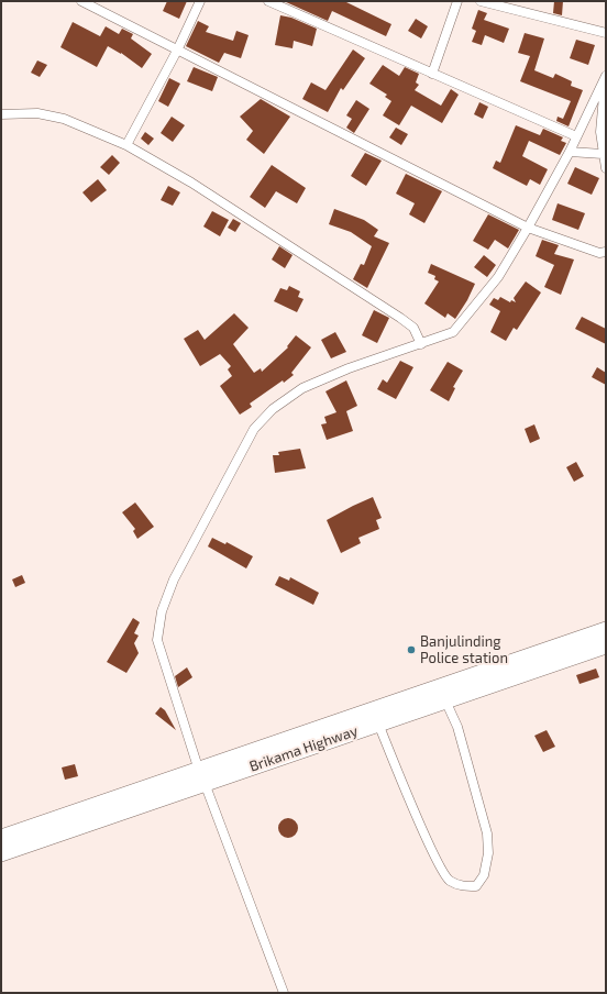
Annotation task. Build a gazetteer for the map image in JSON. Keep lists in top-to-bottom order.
{
  "streets": {
    "highway": ["Brikama Highway"]
  },
  "places": ["Banjulinding Police station"]
}
